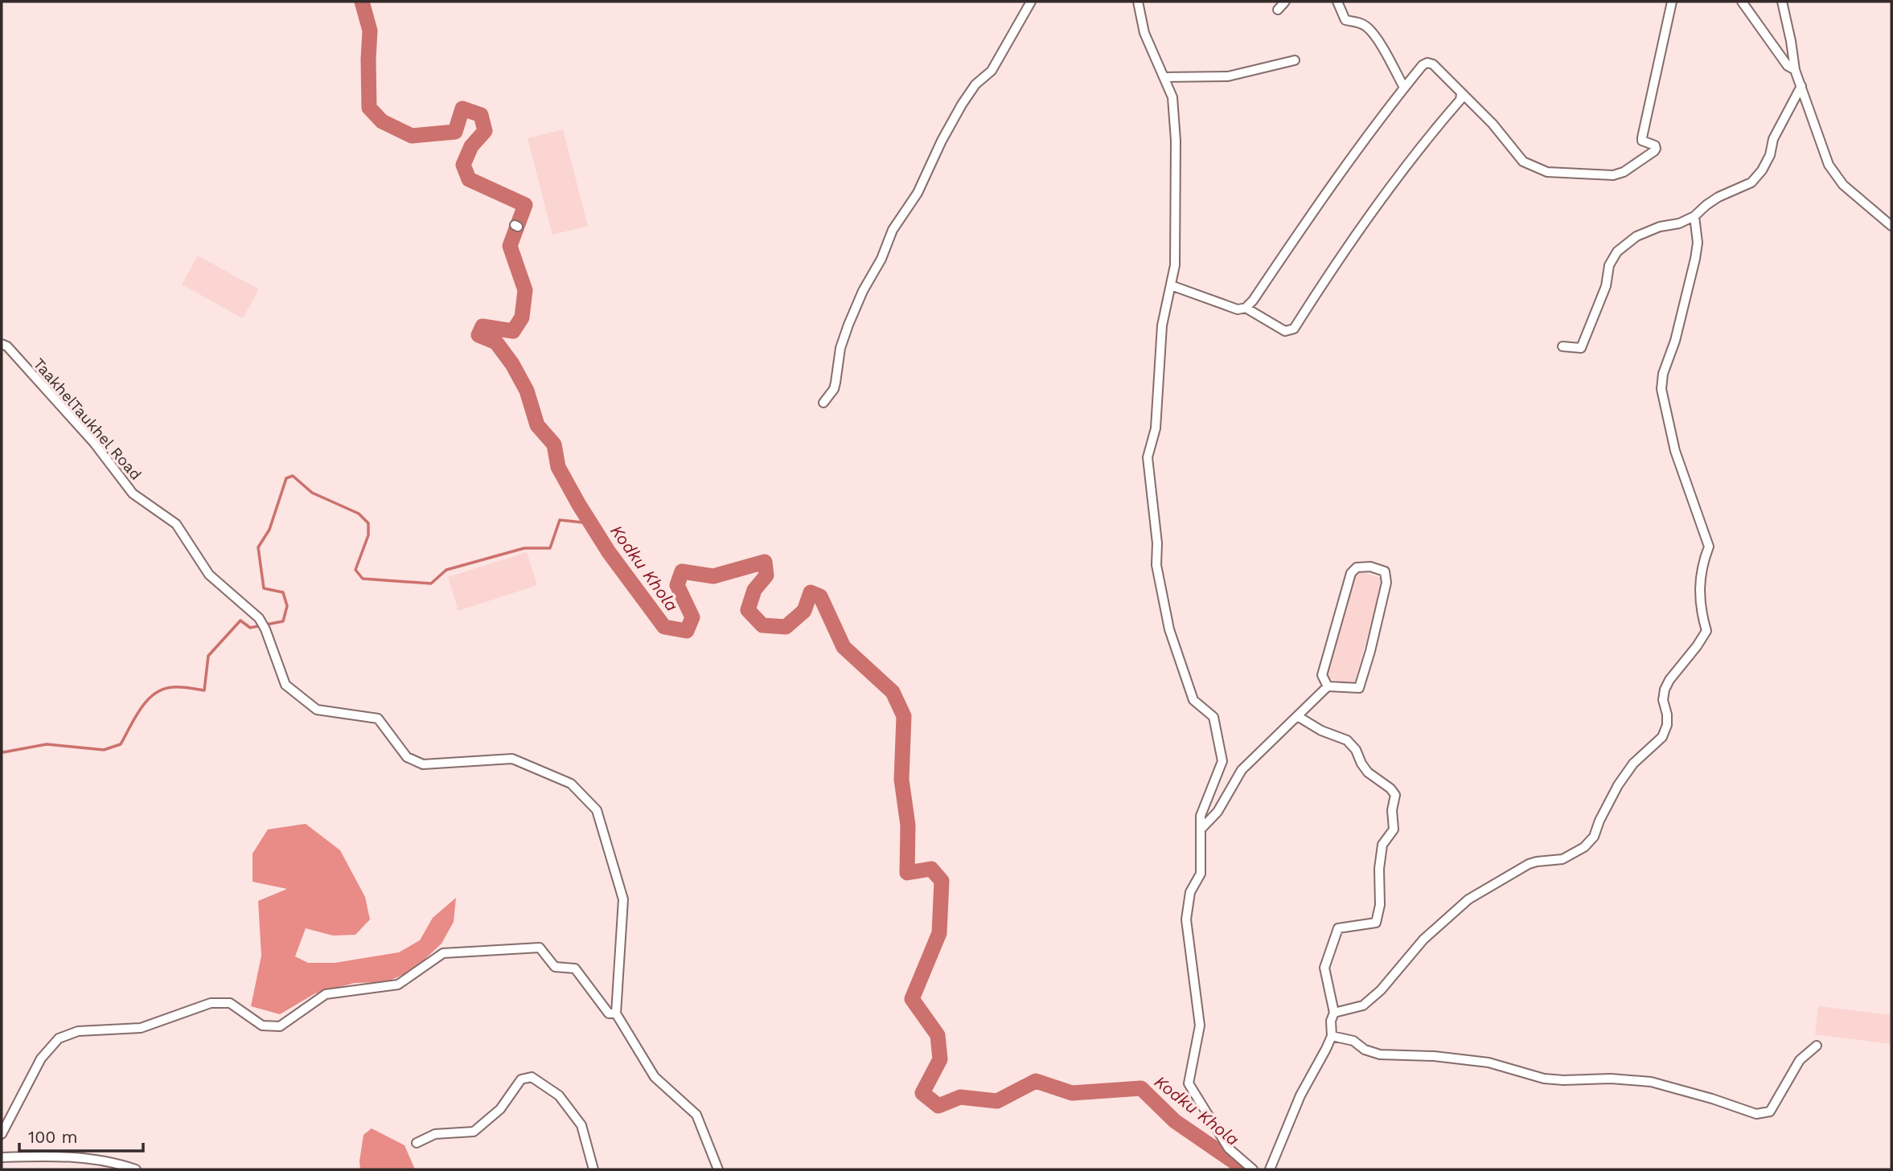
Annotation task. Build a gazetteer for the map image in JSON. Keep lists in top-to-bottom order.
{
  "streets": {
    "street": ["TaakhelTaukhel Road"]
  },
  "water": ["Kodku Khola"],
  "scale_bar": "100 m"
}
